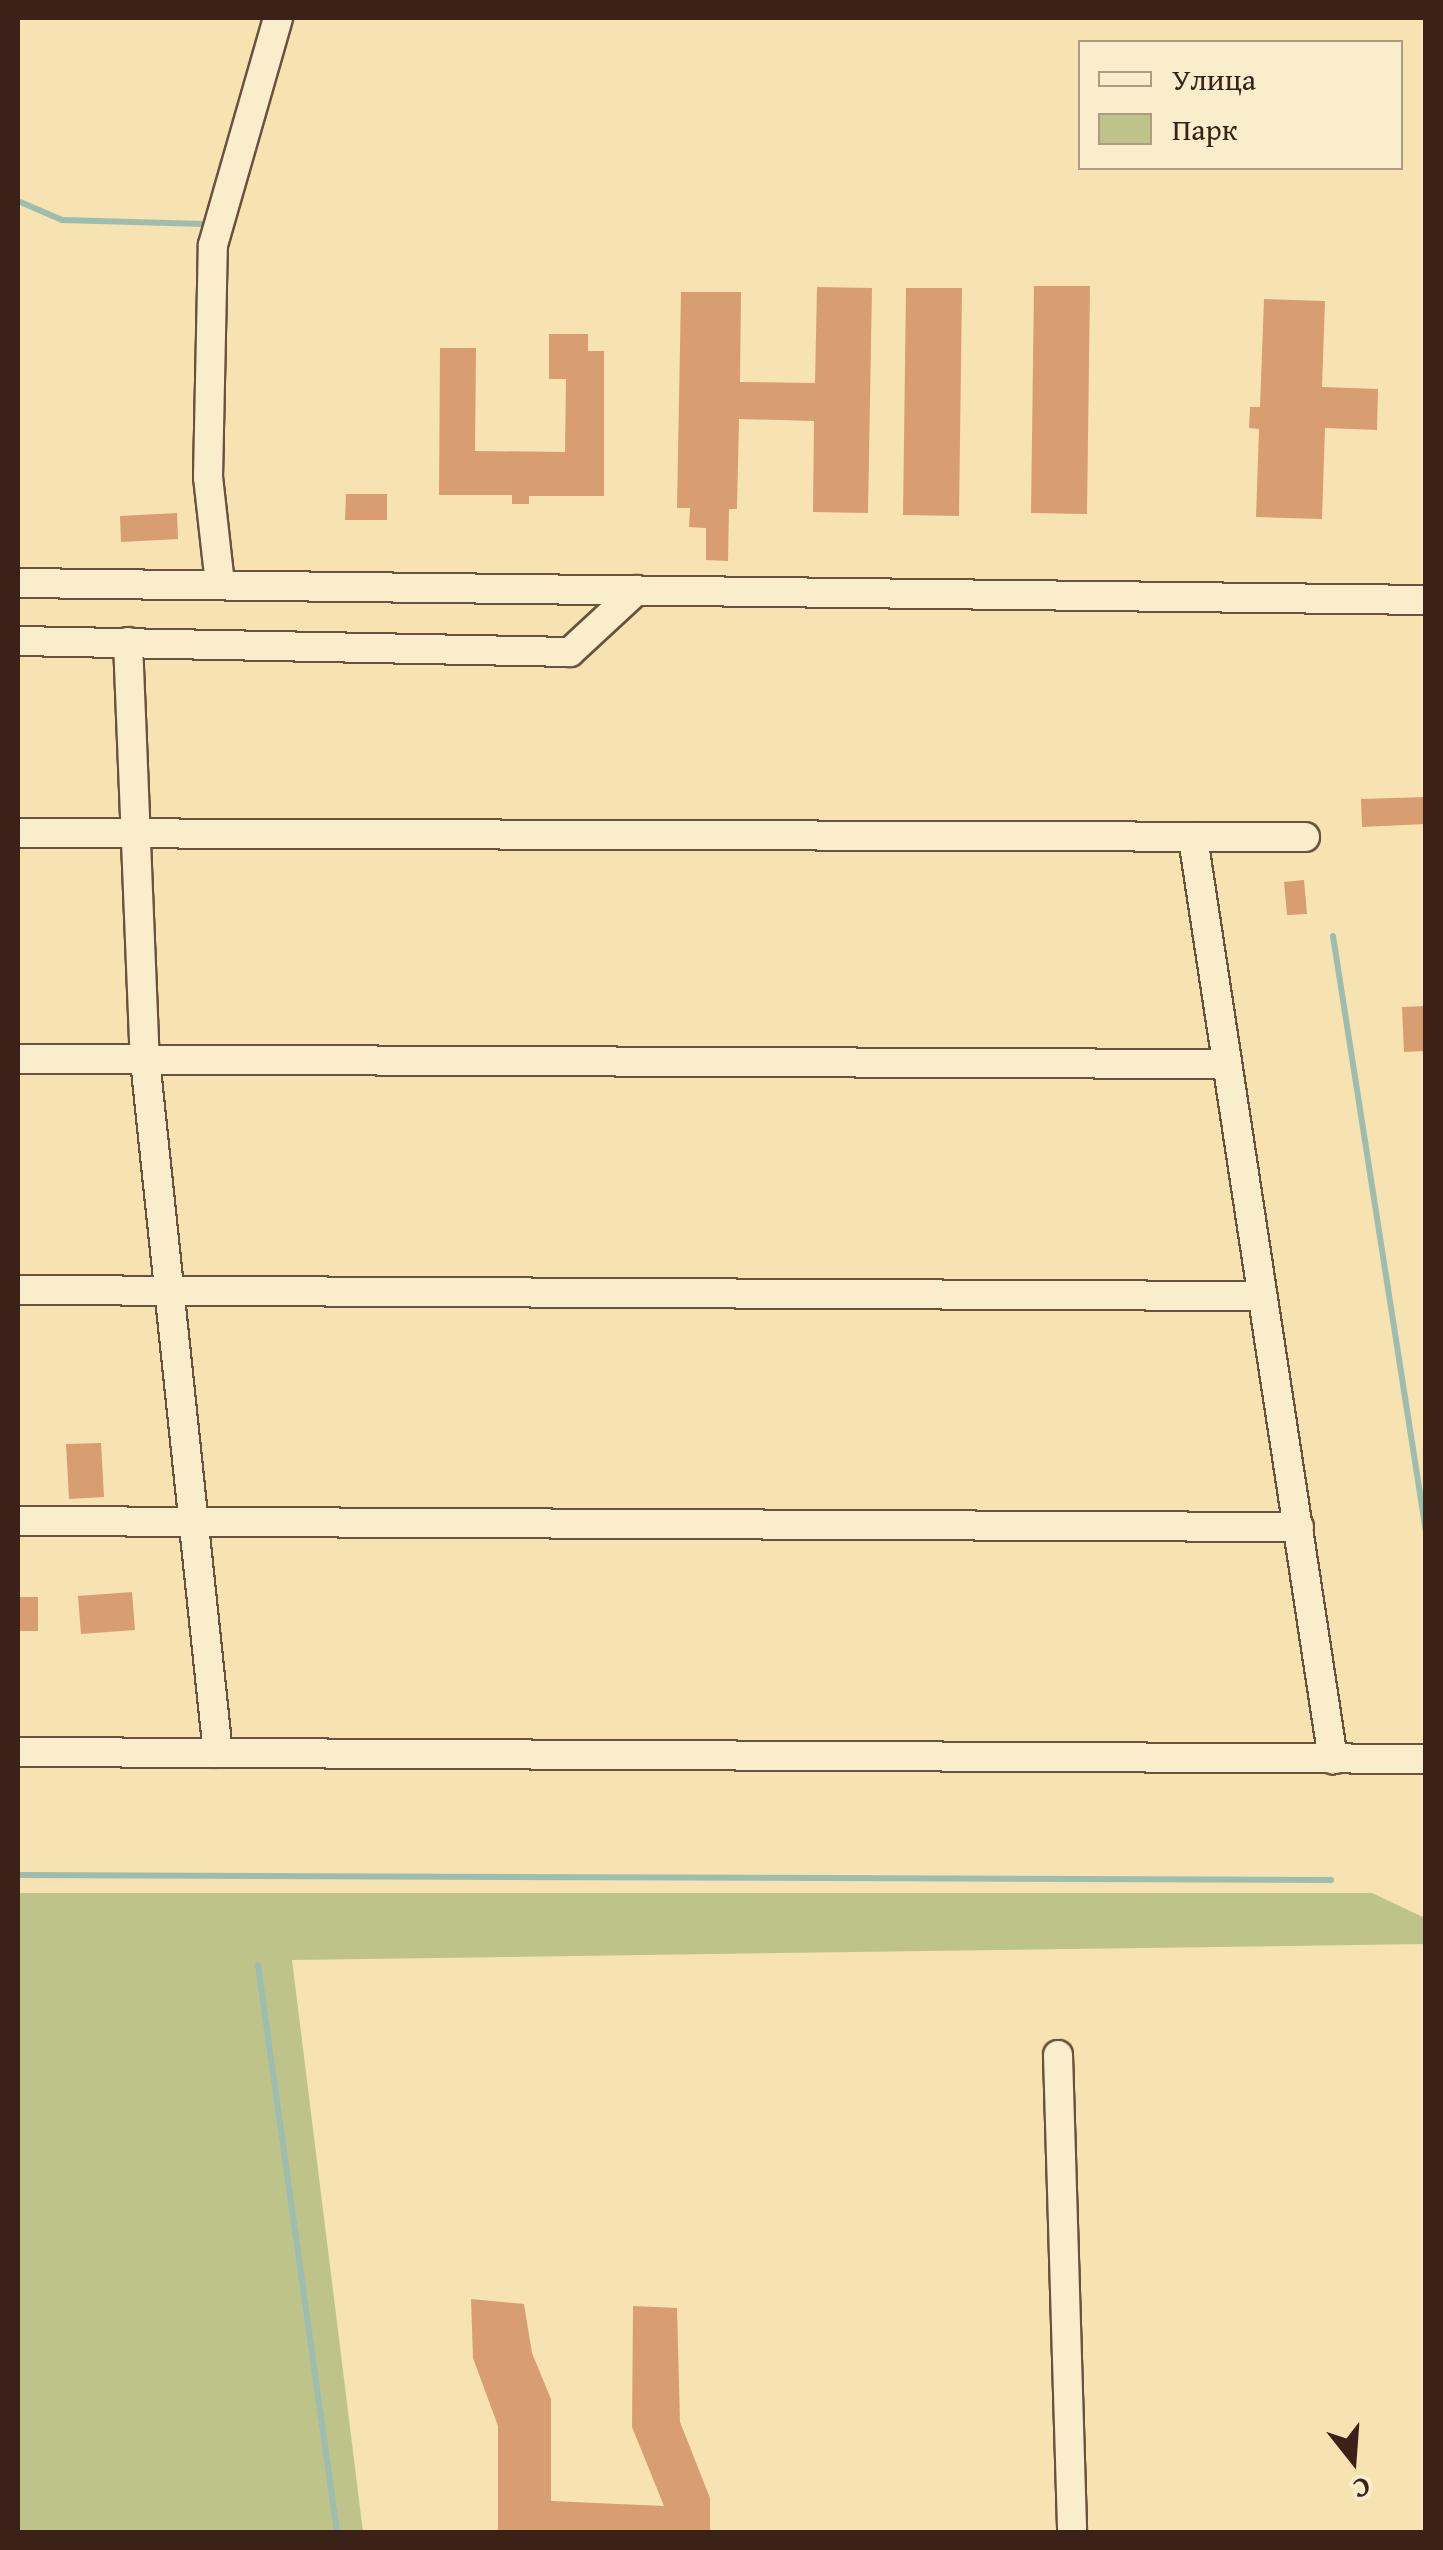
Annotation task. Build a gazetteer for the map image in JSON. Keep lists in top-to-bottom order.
{
  "legend": ["Улица", "Парк"],
  "north": "bottom"
}
